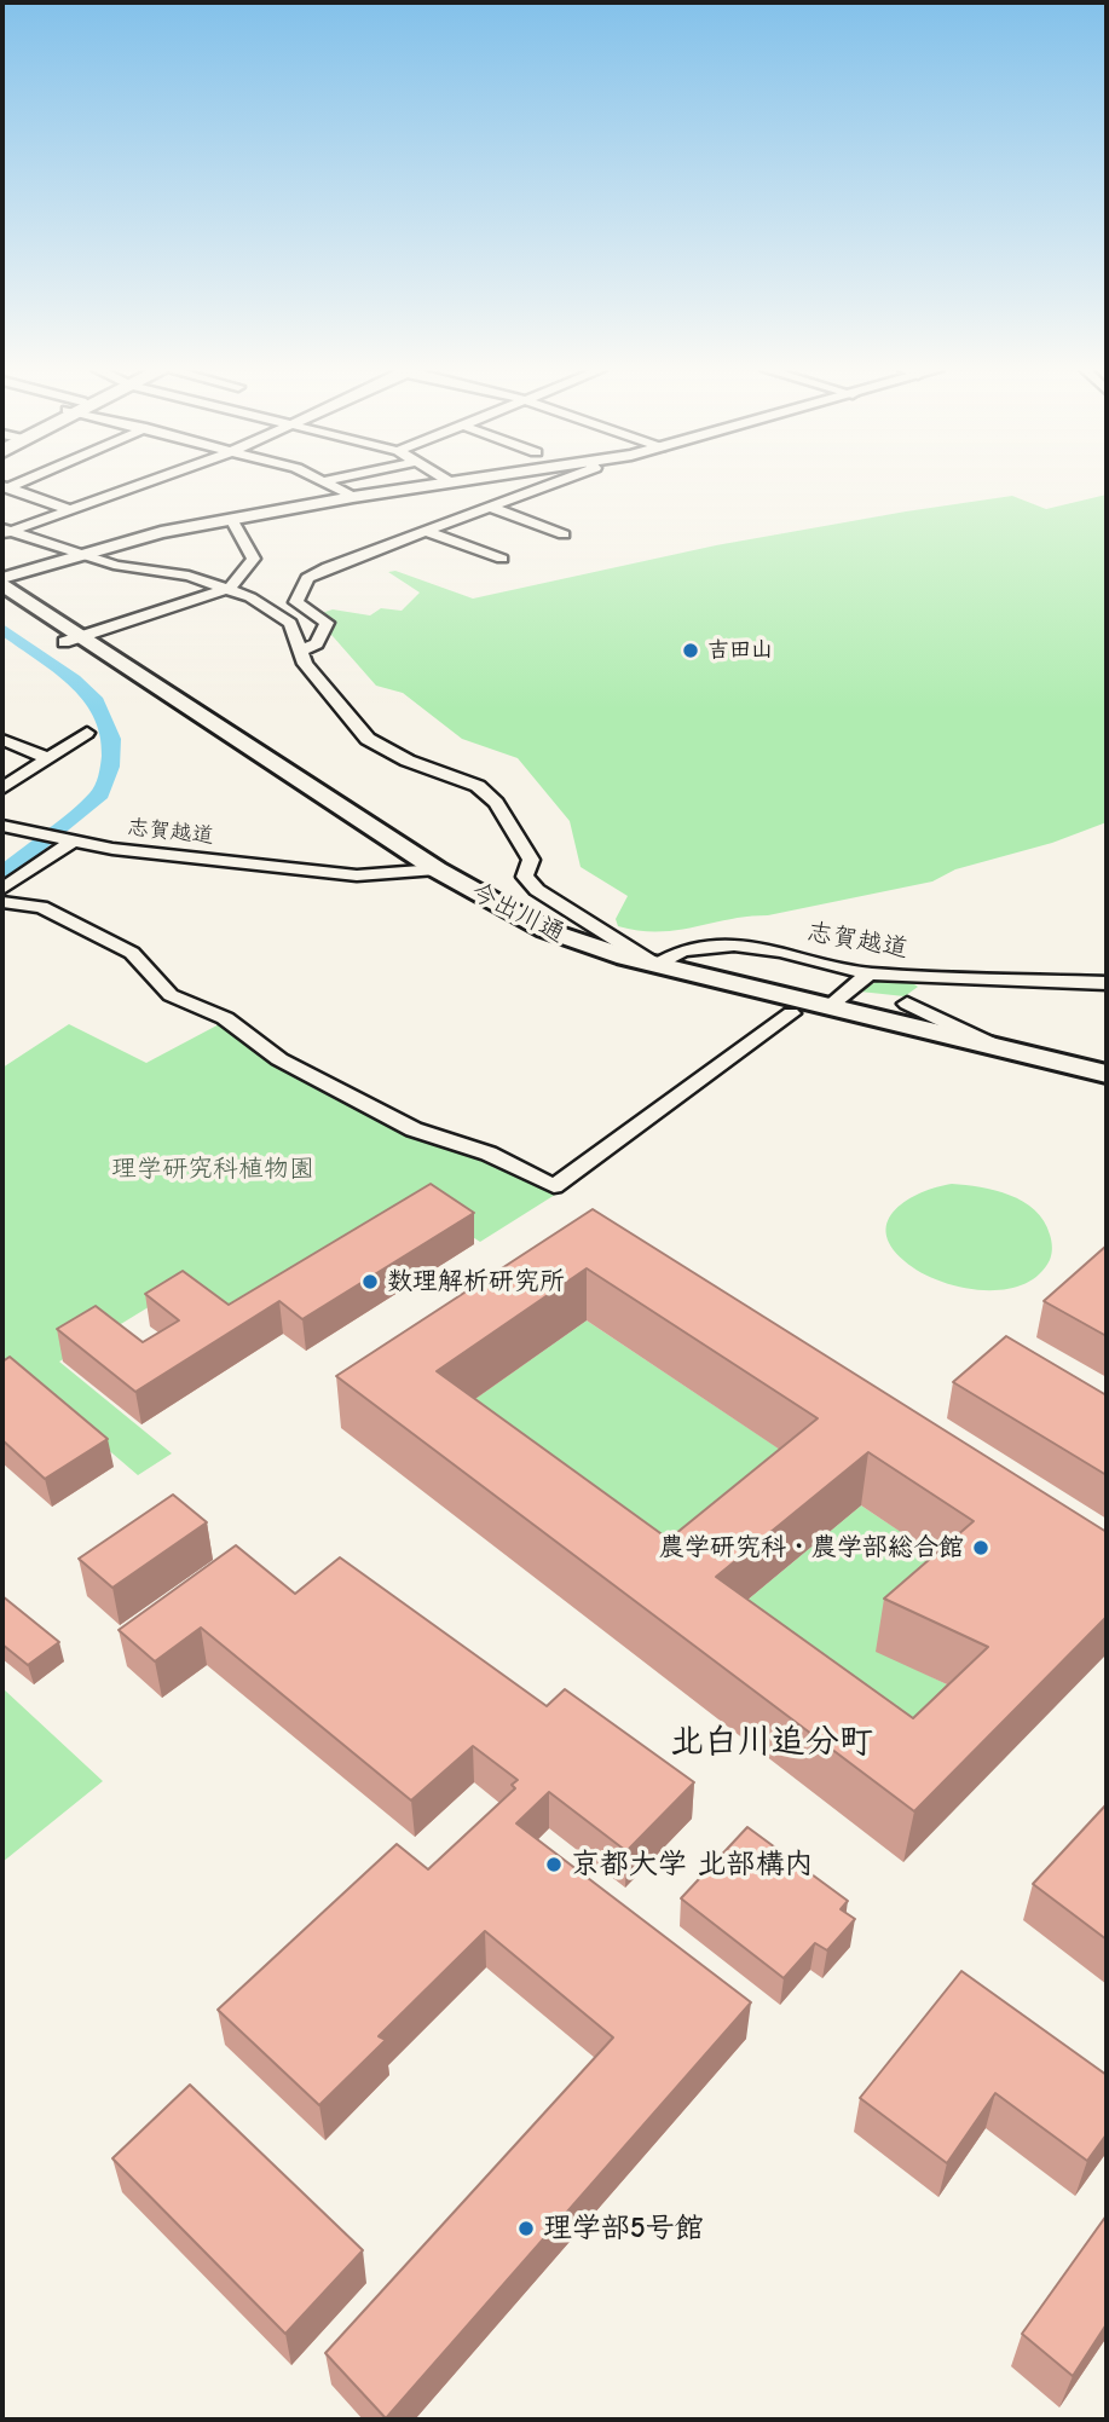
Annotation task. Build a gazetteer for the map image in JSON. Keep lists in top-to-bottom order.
{
  "streets": {
    "main road": ["今出川通"],
    "street": ["志賀越道"]
  },
  "crossings": [
    ["志賀越道", "今出川通"]
  ],
  "districts": ["北白川追分町"],
  "parks": ["理学研究科植物園"],
  "places": [
    "吉田山",
    "数理解析研究所",
    "農学研究科・農学部総合館",
    "京都大学 北部構内",
    "理学部5号館"
  ]
}
